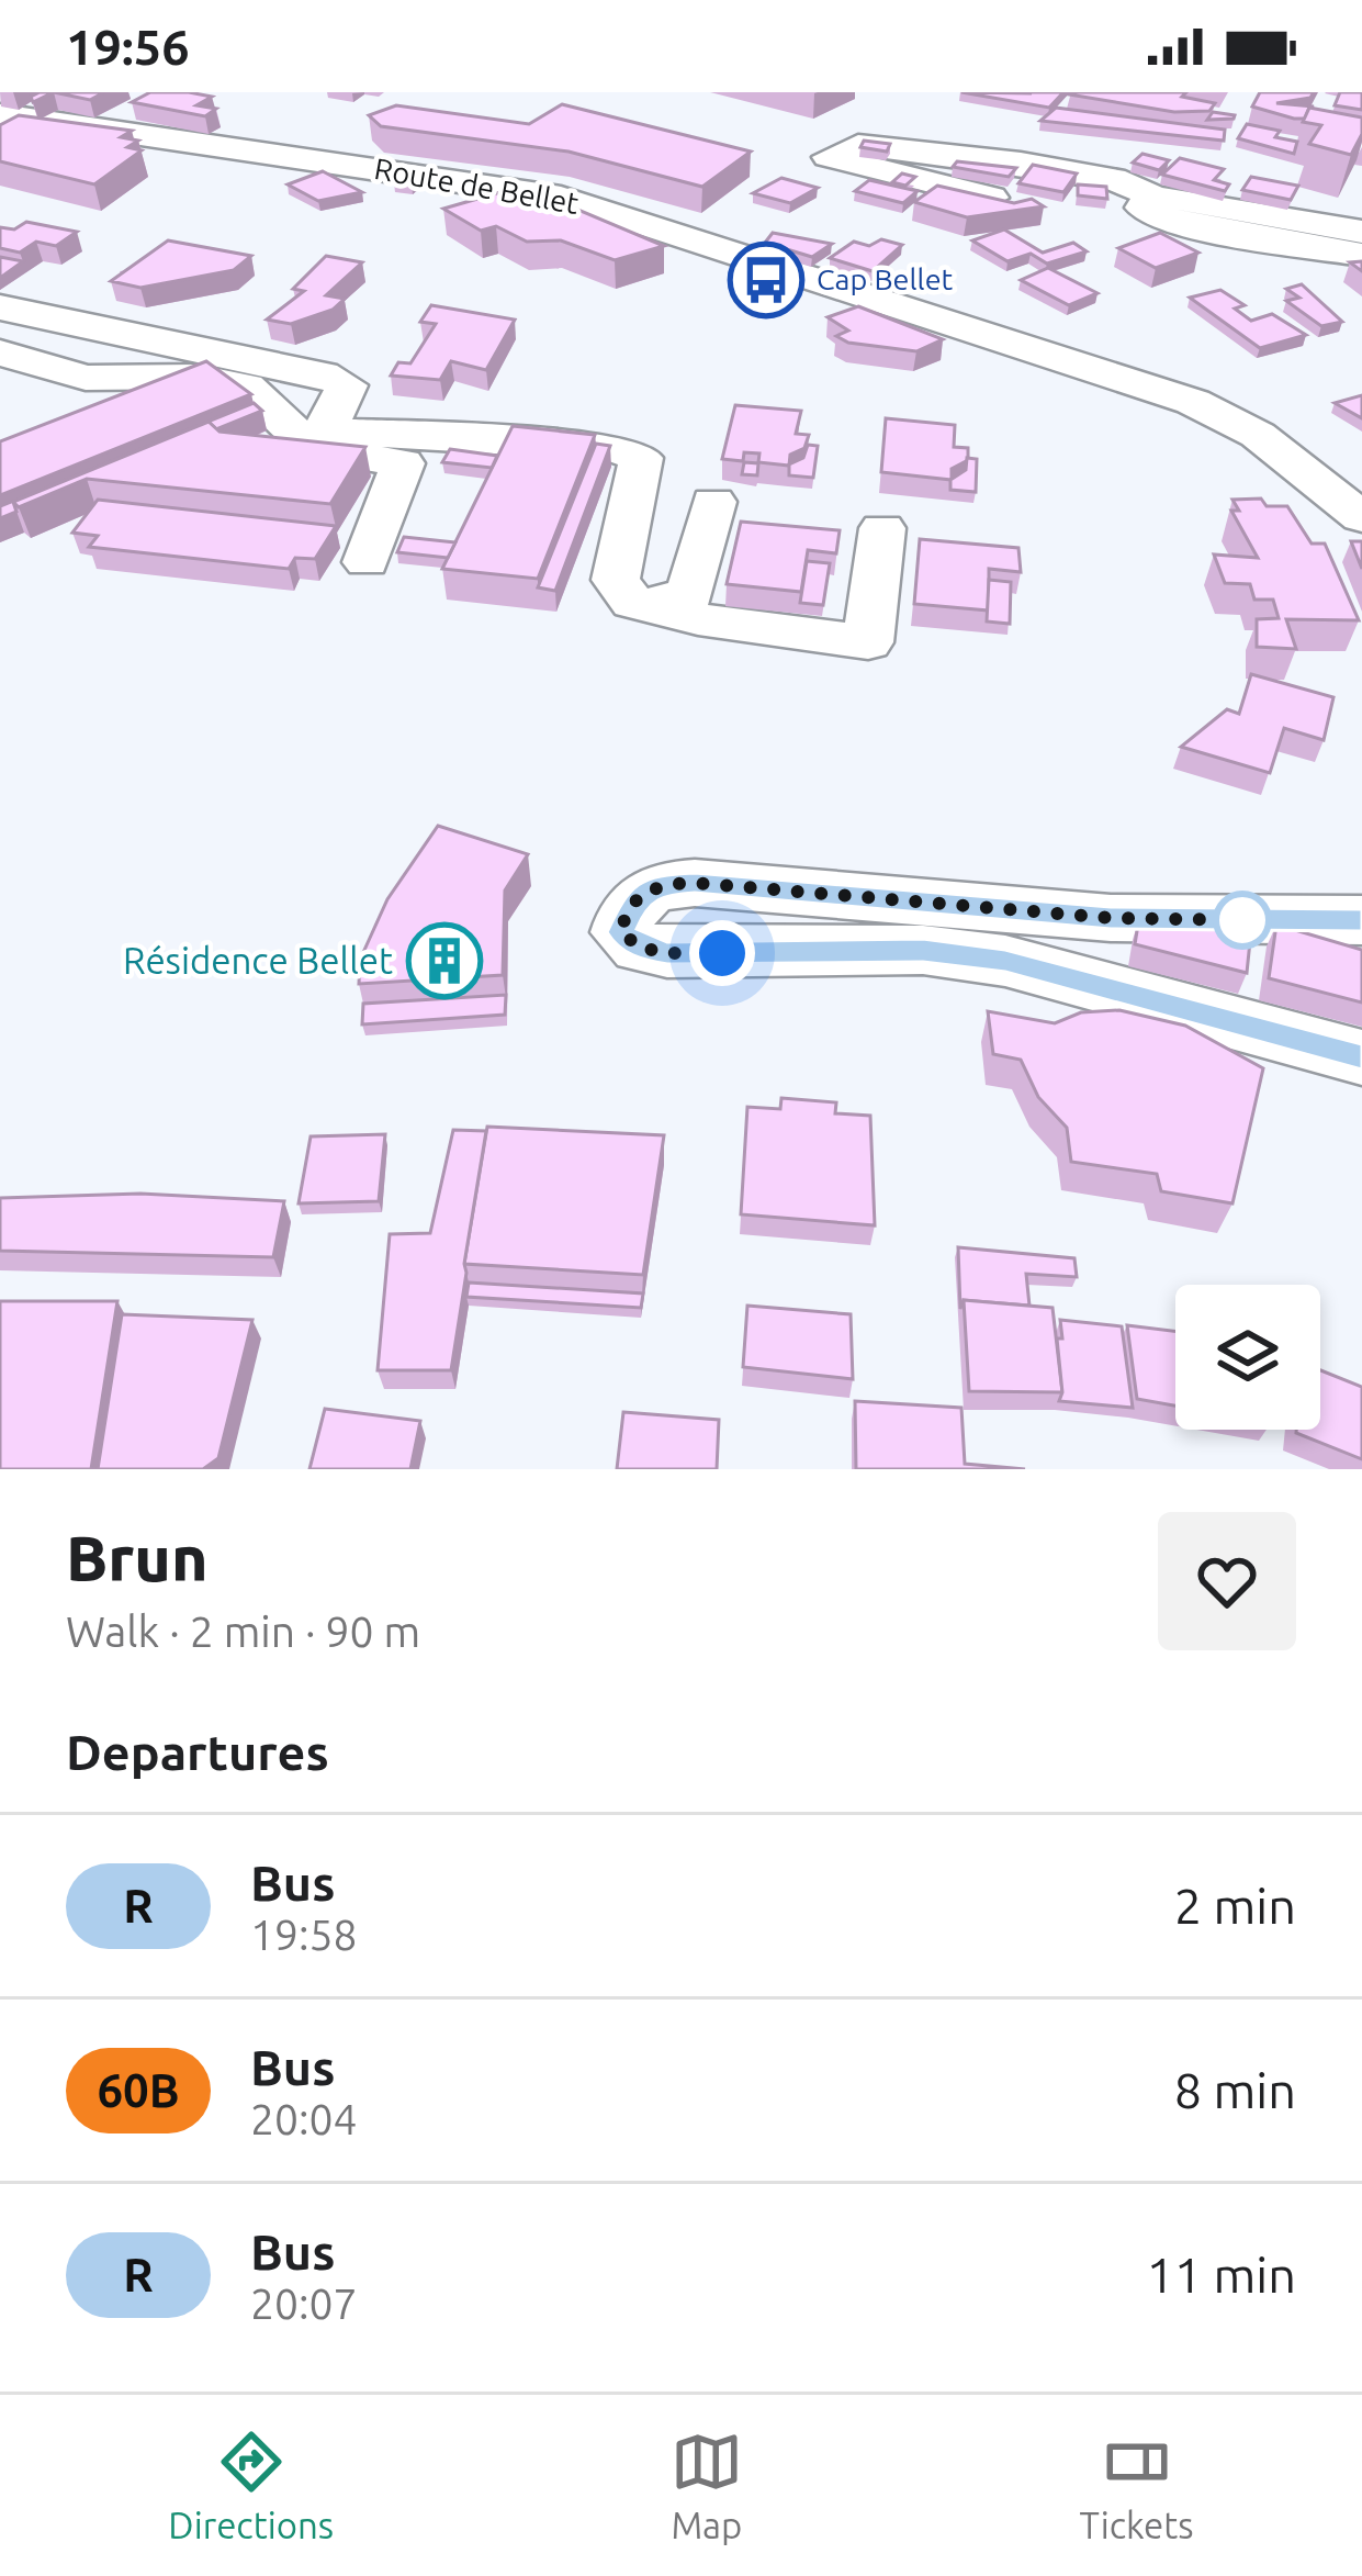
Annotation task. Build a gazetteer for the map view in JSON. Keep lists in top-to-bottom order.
{
  "streets": {
    "street": ["Route de Bellet"]
  },
  "places": {
    "bus stop": ["Cap Bellet"],
    "building": ["Résidence Bellet"]
  },
  "lines": ["bus line R"],
  "page": {
    "status": "19:56",
    "heading": [
      ["Brun", "Walk · 2 min · 90 m"],
      "Departures"
    ],
    "list": [
      {
        "mark": "R",
        "name": "Bus",
        "note": "19:58",
        "value": "2 min"
      },
      {
        "mark": "60B",
        "name": "Bus",
        "note": "20:04",
        "value": "8 min"
      },
      {
        "mark": "R",
        "name": "Bus",
        "note": "20:07",
        "value": "11 min"
      }
    ],
    "tabs": ["Directions", "Map", "Tickets"]
  }
}
